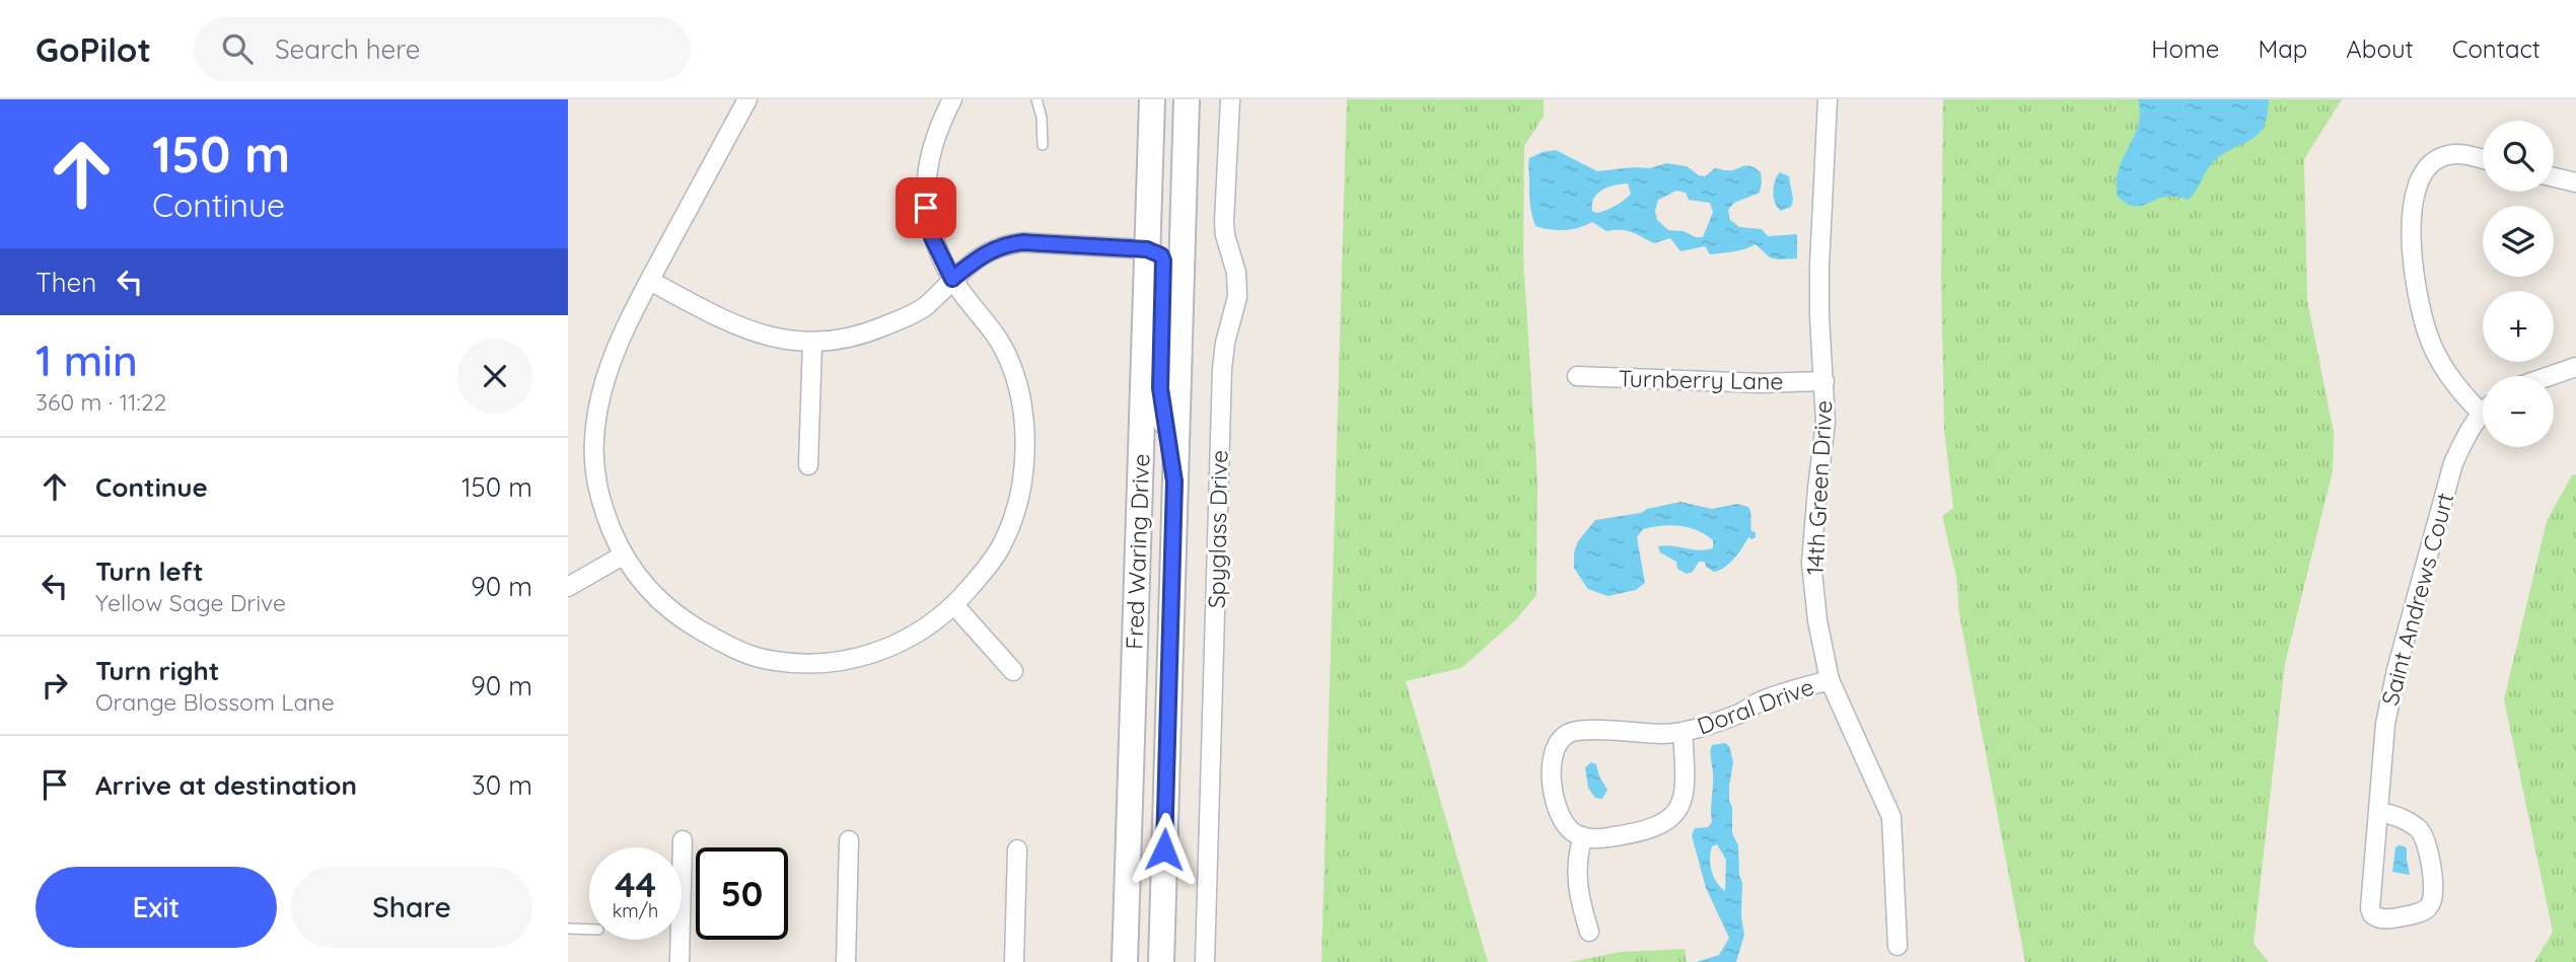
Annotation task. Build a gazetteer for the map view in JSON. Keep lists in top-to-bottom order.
{
  "streets": {
    "main road": ["Fred Waring Drive"],
    "street": [
      "Turnberry Lane",
      "14th Green Drive",
      "Spyglass Drive",
      "Saint Andrews Court",
      "Doral Drive"
    ]
  },
  "crossings": [
    ["Turnberry Lane", "14th Green Drive"],
    ["14th Green Drive", "Doral Drive"]
  ],
  "page": {
    "header": "GoPilot",
    "search": "Search here",
    "nav": [
      "Home",
      "Map",
      "About",
      "Contact"
    ],
    "turn": ["150 m", "Continue"],
    "map_buttons": ["+", "−"],
    "then": "Then",
    "heading": ["1 min", "360 m · 11:22"],
    "list": [
      {
        "name": "Continue",
        "value": "150 m"
      },
      {
        "name": "Turn left",
        "note": "Yellow Sage Drive",
        "value": "90 m"
      },
      {
        "name": "Turn right",
        "note": "Orange Blossom Lane",
        "value": "90 m"
      },
      {
        "name": "Arrive at destination",
        "value": "30 m"
      }
    ],
    "speed": "44 km/h",
    "limit": "50",
    "buttons": ["Exit", "Share"]
  }
}
